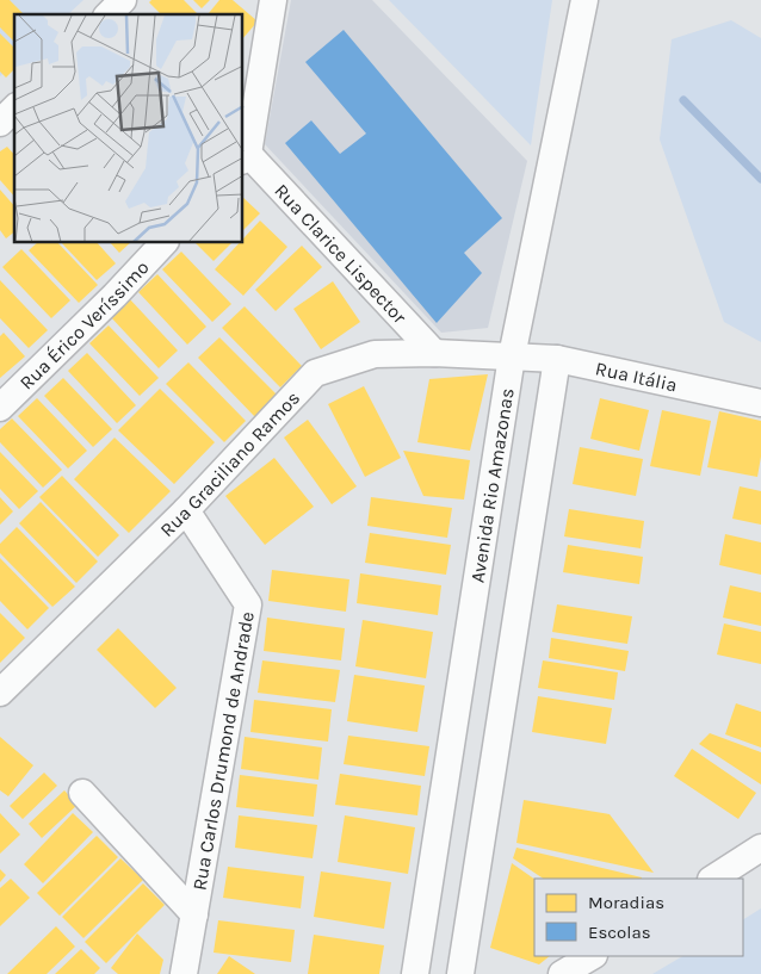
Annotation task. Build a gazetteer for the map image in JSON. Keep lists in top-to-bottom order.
{
  "streets": {
    "street": [
      "Rua Clarice Lispector",
      "Rua Érico Veríssimo",
      "Rua Itália",
      "Rua Graciliano Ramos",
      "Avenida Rio Amazonas",
      "Rua Carlos Drumond de Andrade"
    ]
  },
  "crossings": [
    ["Rua Clarice Lispector", "Rua Graciliano Ramos"],
    ["Rua Itália", "Rua Graciliano Ramos"],
    ["Rua Itália", "Avenida Rio Amazonas"],
    ["Rua Graciliano Ramos", "Avenida Rio Amazonas"],
    ["Rua Graciliano Ramos", "Rua Carlos Drumond de Andrade"]
  ],
  "legend": ["Moradias", "Escolas"]
}
